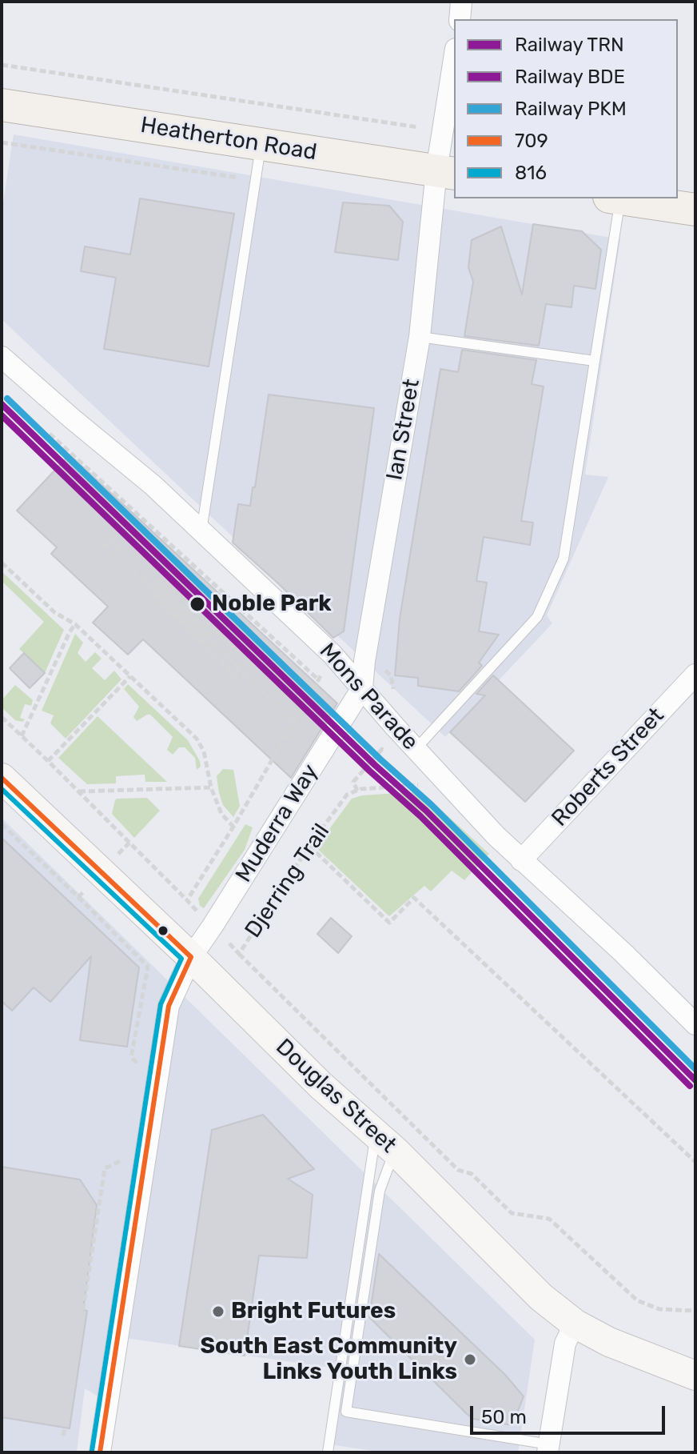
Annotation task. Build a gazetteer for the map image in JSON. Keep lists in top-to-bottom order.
{
  "streets": {
    "main road": ["Heatherton Road", "Douglas Street"],
    "street": [
      "Ian Street",
      "Mons Parade",
      "Roberts Street",
      "Muderra Way"
    ],
    "path": ["Djerring Trail"]
  },
  "crossings": [
    ["Heatherton Road", "Ian Street"],
    ["Ian Street", "Mons Parade"],
    ["Ian Street", "Muderra Way"],
    ["Mons Parade", "Roberts Street"],
    ["Mons Parade", "Muderra Way"],
    ["Muderra Way", "Djerring Trail"],
    ["Muderra Way", "Douglas Street"]
  ],
  "places": ["Noble Park", "Bright Futures", "South East Community Links Youth Links"],
  "lines": [
    "rail line PKM",
    "rail line TRN",
    "rail line BDE",
    "transit line 709",
    "transit line 816"
  ],
  "legend": [
    "Railway TRN",
    "Railway BDE",
    "Railway PKM",
    "709",
    "816"
  ],
  "scale_bar": "50 m"
}
